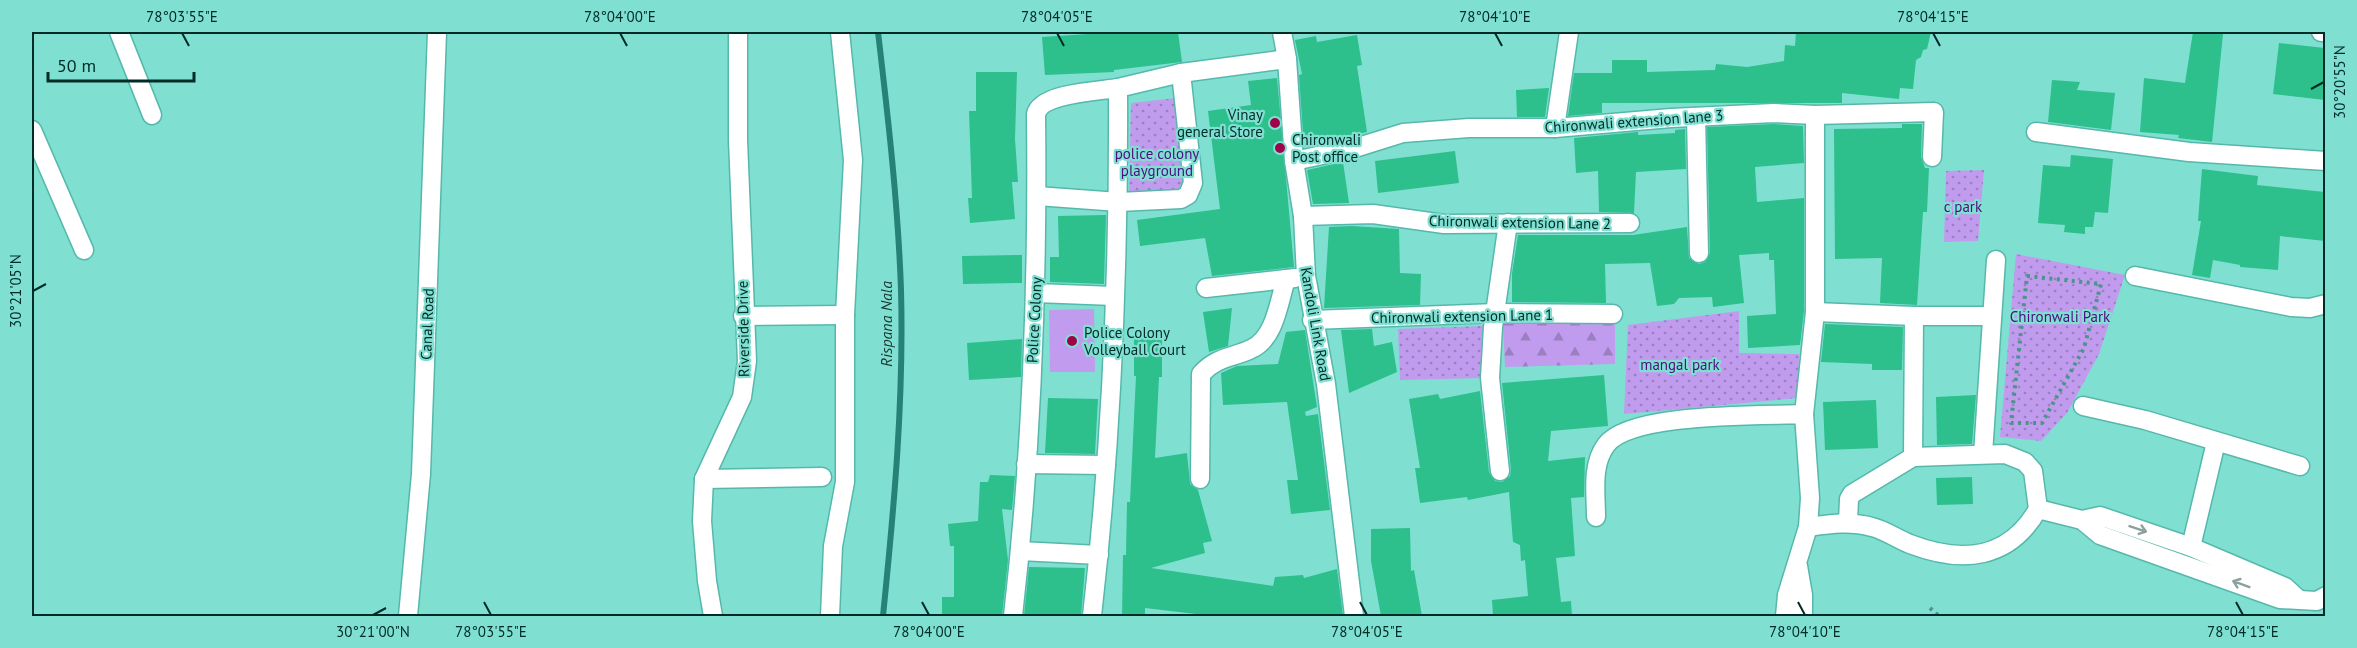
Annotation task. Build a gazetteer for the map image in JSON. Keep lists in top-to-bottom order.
{
  "streets": {
    "street": [
      "Chironwali extension lane 3",
      "Chironwali extension Lane 2",
      "Chironwali extension Lane 1",
      "Police Colony",
      "Canal Road",
      "Kandoli Link Road",
      "Riverside Drive"
    ]
  },
  "crossings": [
    ["Chironwali extension lane 3", "Kandoli Link Road"],
    ["Chironwali extension Lane 2", "Kandoli Link Road"],
    ["Chironwali extension Lane 1", "Kandoli Link Road"]
  ],
  "water": ["Rispana Nala"],
  "parks": [
    "police colony playground",
    "c park",
    "Chironwali Park",
    "mangal park"
  ],
  "places": ["Vinay general Store", "Chironwali Post office", "Police Colony Volleyball Court"],
  "scale_bar": "50 m",
  "coordinates": [
    "78°03'55\"E",
    "78°04'00\"E",
    "78°04'05\"E",
    "78°04'10\"E",
    "78°04'15\"E",
    "30°20'55\"N",
    "30°21'05\"N",
    "30°21'00\"N"
  ]
}
